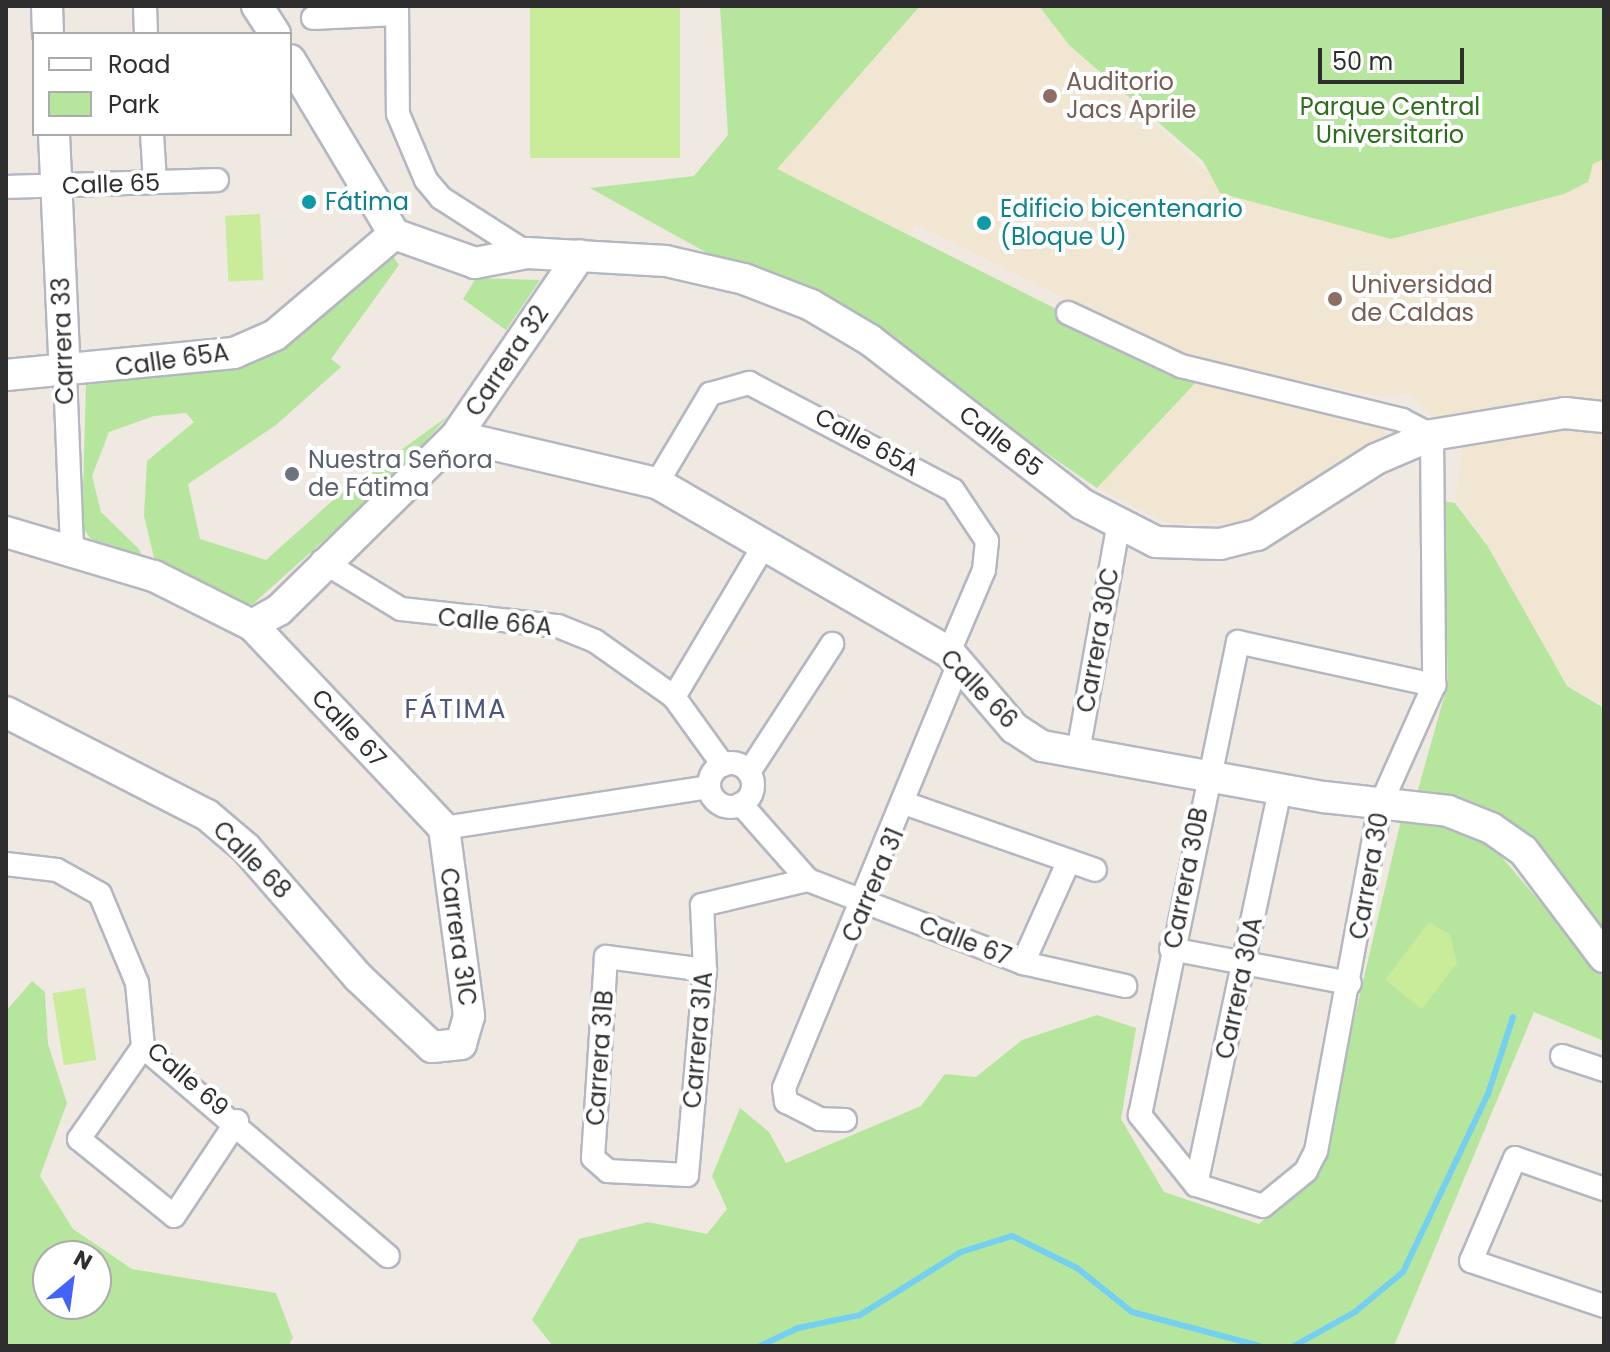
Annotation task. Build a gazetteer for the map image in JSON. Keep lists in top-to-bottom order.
{
  "streets": {
    "street": [
      "Calle 65",
      "Carrera 33",
      "Calle 65A",
      "Carrera 32",
      "Calle 66A",
      "Carrera 30C",
      "Calle 66",
      "Calle 67",
      "Calle 68",
      "Carrera 30",
      "Carrera 30B",
      "Carrera 31",
      "Carrera 31C",
      "Carrera 30A",
      "Carrera 31A",
      "Carrera 31B",
      "Calle 69"
    ]
  },
  "crossings": [
    ["Calle 65", "Carrera 33"],
    ["Calle 65", "Calle 65A"],
    ["Calle 65", "Carrera 32"],
    ["Calle 65", "Carrera 30C"],
    ["Calle 65", "Carrera 30"],
    ["Carrera 33", "Calle 65A"],
    ["Carrera 33", "Calle 67"],
    ["Calle 65A", "Calle 66"],
    ["Calle 65A", "Carrera 31"],
    ["Carrera 32", "Calle 66A"],
    ["Carrera 32", "Calle 66"],
    ["Carrera 32", "Calle 67"],
    ["Carrera 30C", "Calle 66"],
    ["Calle 66", "Carrera 30"],
    ["Calle 66", "Carrera 30B"],
    ["Calle 66", "Carrera 31"],
    ["Calle 66", "Carrera 30A"],
    ["Calle 67", "Carrera 31"],
    ["Calle 67", "Carrera 31C"],
    ["Calle 67", "Carrera 31A"],
    ["Calle 68", "Carrera 31C"],
    ["Carrera 30", "Carrera 30B"],
    ["Carrera 30", "Carrera 30A"],
    ["Carrera 30B", "Carrera 30A"],
    ["Carrera 31A", "Carrera 31B"]
  ],
  "districts": ["FÁTIMA"],
  "parks": ["Parque Central Universitario"],
  "places": [
    "Auditorio Jacs Aprile",
    "Fátima",
    "Edificio bicentenario (Bloque U)",
    "Universidad de Caldas",
    "Nuestra Señora de Fátima"
  ],
  "legend": ["Road", "Park"],
  "scale_bar": "50 m",
  "north": "top right"
}
